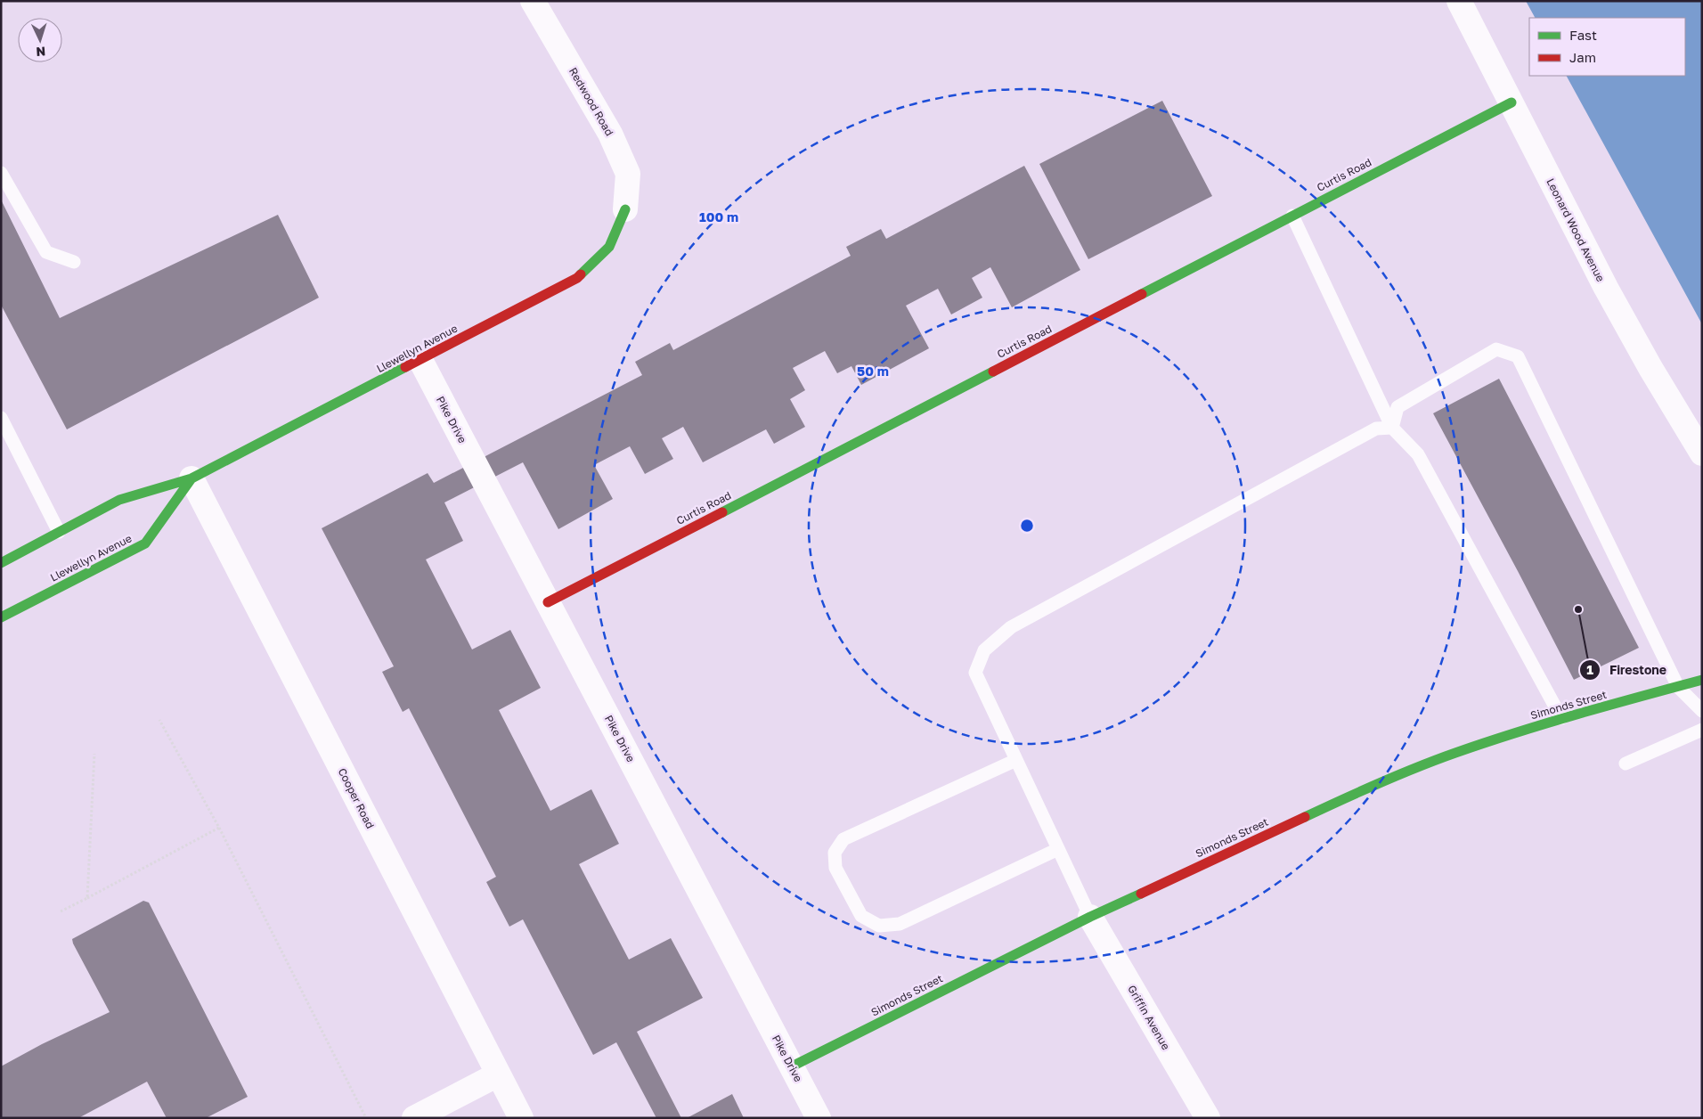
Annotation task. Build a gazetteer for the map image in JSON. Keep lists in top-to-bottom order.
{
  "streets": {
    "street": [
      "Redwood Road",
      "Curtis Road",
      "Leonard Wood Avenue",
      "Llewellyn Avenue",
      "Pike Drive",
      "Simonds Street",
      "Cooper Road",
      "Griffin Avenue"
    ]
  },
  "crossings": [
    ["Redwood Road", "Llewellyn Avenue"],
    ["Curtis Road", "Leonard Wood Avenue"],
    ["Curtis Road", "Pike Drive"],
    ["Llewellyn Avenue", "Pike Drive"],
    ["Llewellyn Avenue", "Cooper Road"],
    ["Pike Drive", "Simonds Street"],
    ["Simonds Street", "Griffin Avenue"]
  ],
  "places": ["Firestone"],
  "legend": ["Fast", "Jam"],
  "north": "bottom",
  "rings": ["100 m", "50 m"]
}
